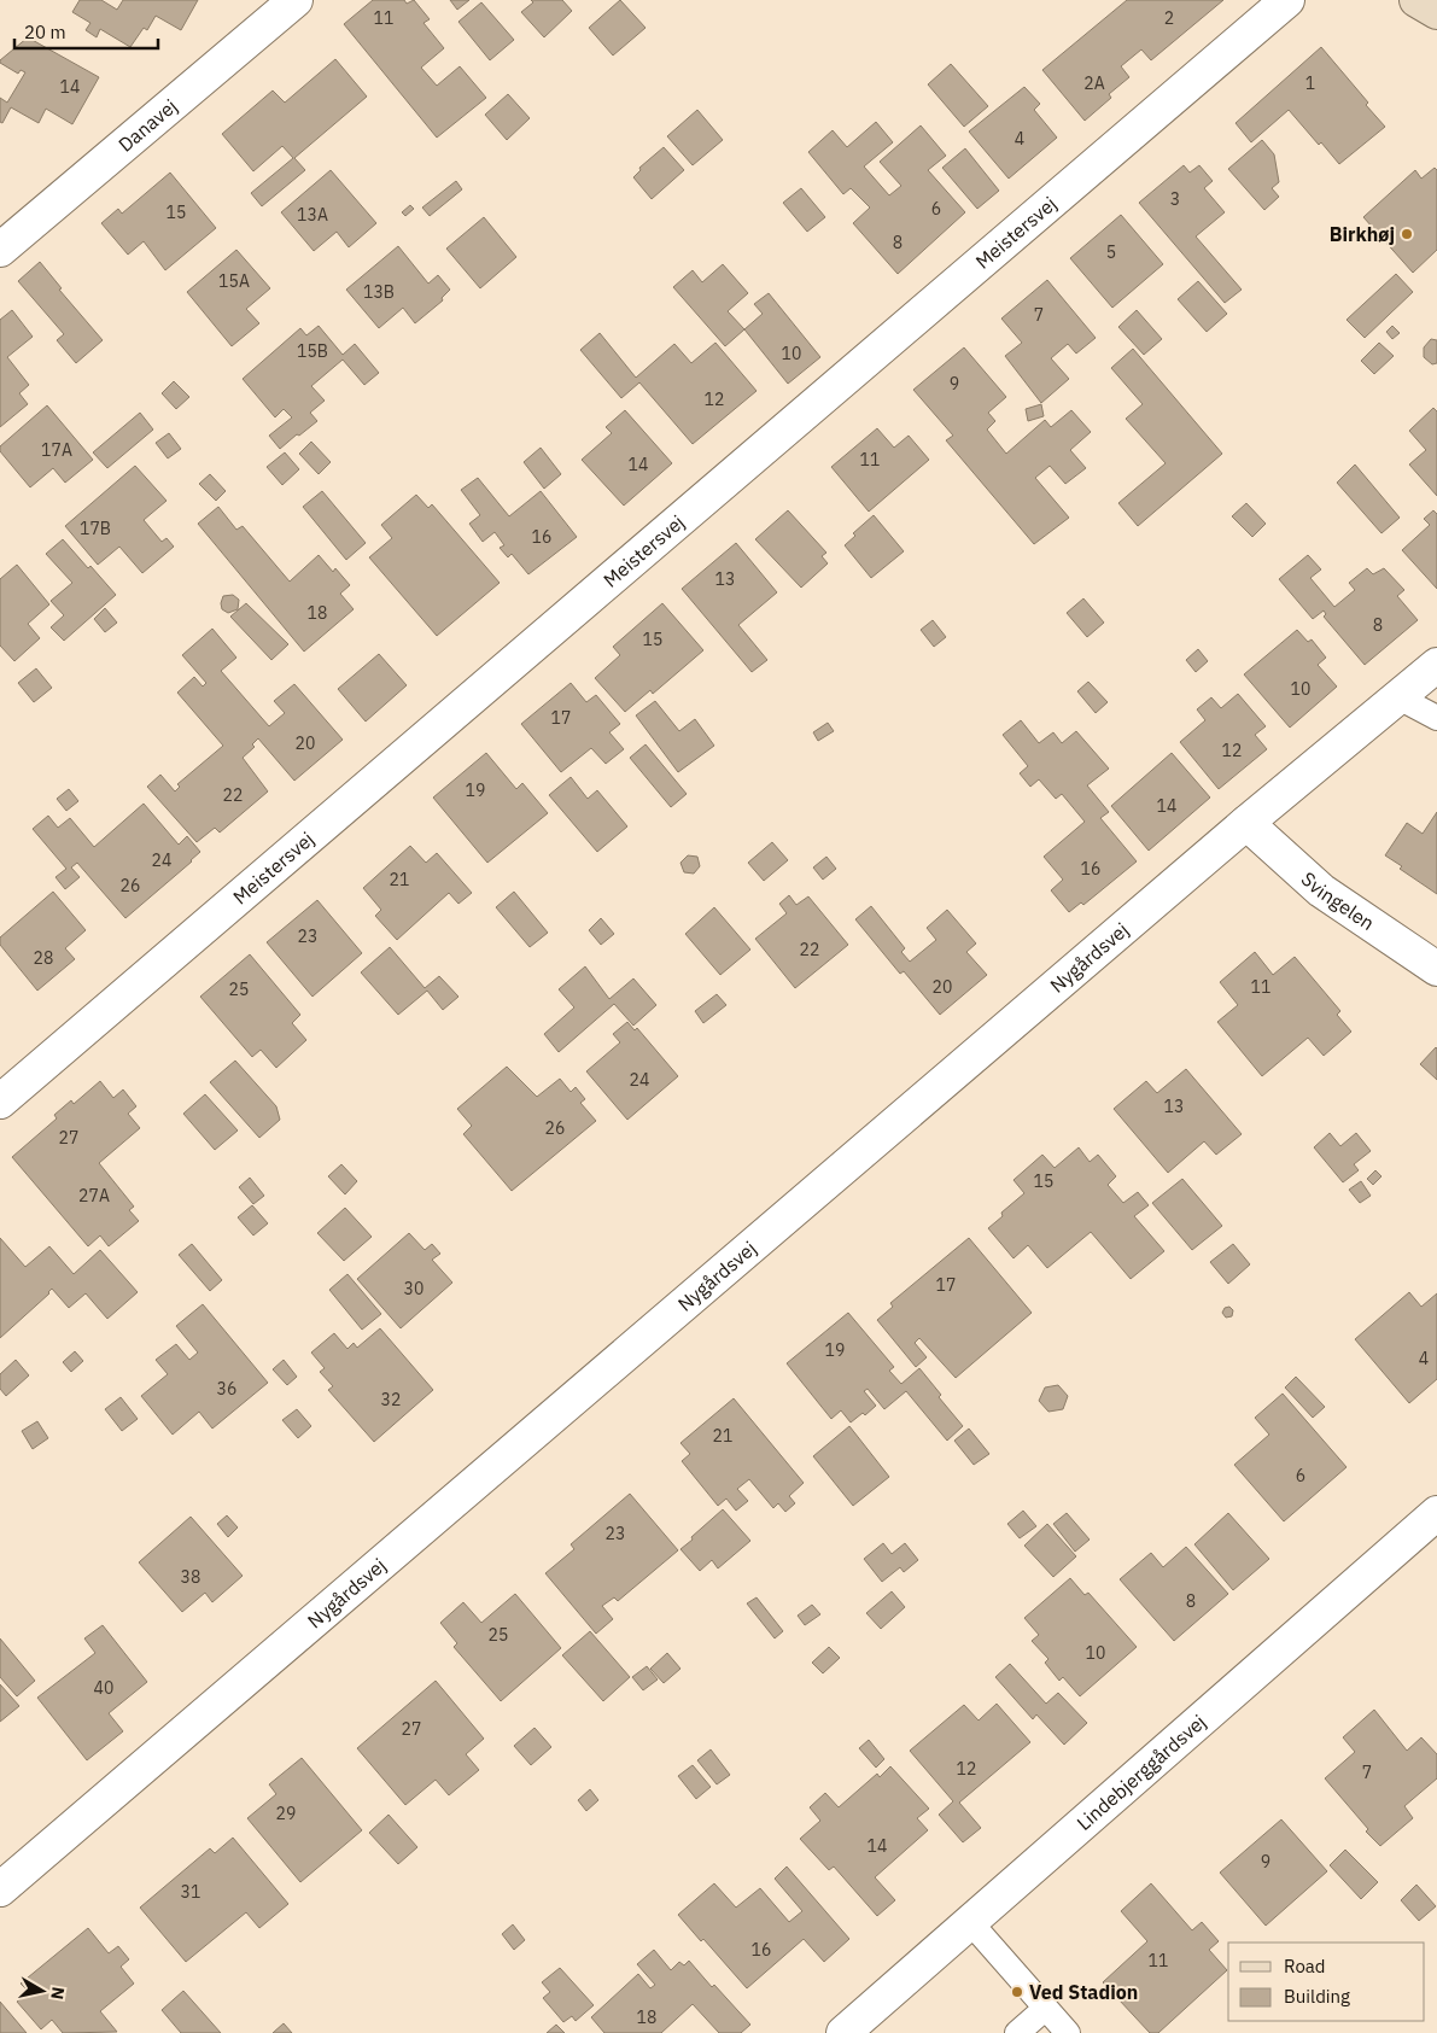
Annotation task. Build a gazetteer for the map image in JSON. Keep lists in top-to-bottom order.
{
  "streets": {
    "street": [
      "Danavej",
      "Meistersvej",
      "Svingelen",
      "Nygårdsvej",
      "Lindebjerggårdsvej"
    ]
  },
  "crossings": [
    ["Svingelen", "Nygårdsvej"]
  ],
  "places": ["Birkhøj", "Ved Stadion"],
  "house_numbers": [
    "11",
    "2",
    "2A",
    "1",
    "14",
    "4",
    "3",
    "6",
    "15",
    "13A",
    "8",
    "5",
    "15A",
    "13B",
    "7",
    "15B",
    "10",
    "9",
    "12",
    "17A",
    "11",
    "14",
    "17B",
    "16",
    "13",
    "18",
    "8",
    "15",
    "10",
    "17",
    "20",
    "12",
    "19",
    "22",
    "14",
    "24",
    "16",
    "21",
    "26",
    "23",
    "22",
    "28",
    "20",
    "11",
    "25",
    "24",
    "13",
    "26",
    "27",
    "15",
    "27A",
    "17",
    "30",
    "19",
    "4",
    "36",
    "32",
    "21",
    "6",
    "23",
    "38",
    "8",
    "25",
    "10",
    "40",
    "27",
    "12",
    "7",
    "29",
    "14",
    "9",
    "31",
    "16",
    "11",
    "18"
  ],
  "legend": ["Road", "Building"],
  "scale_bar": "20 m",
  "north": "right"
}
